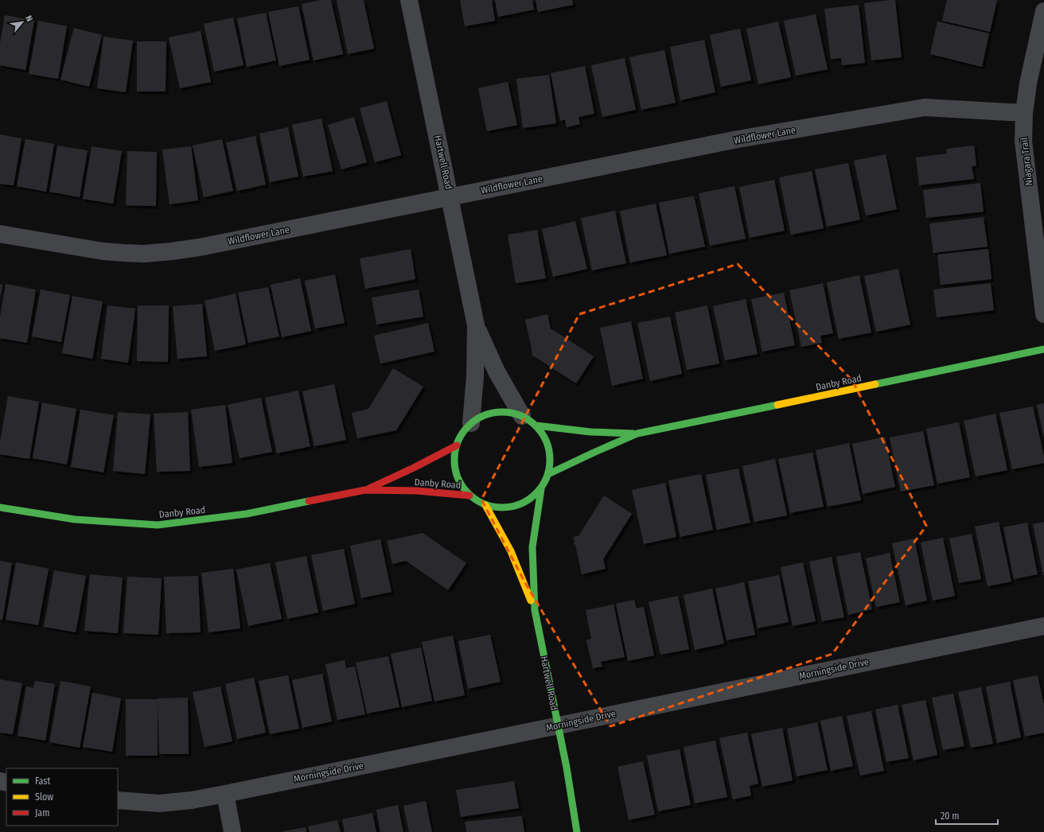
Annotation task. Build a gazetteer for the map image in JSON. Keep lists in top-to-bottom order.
{
  "streets": {
    "street": [
      "Wildflower Lane",
      "Niagara Trail",
      "Hartwell Road",
      "Danby Road",
      "Morningside Drive"
    ]
  },
  "crossings": [
    ["Wildflower Lane", "Niagara Trail"],
    ["Wildflower Lane", "Hartwell Road"],
    ["Hartwell Road", "Danby Road"],
    ["Hartwell Road", "Morningside Drive"]
  ],
  "legend": ["Fast", "Slow", "Jam"],
  "scale_bar": "20 m",
  "north": "top right"
}
